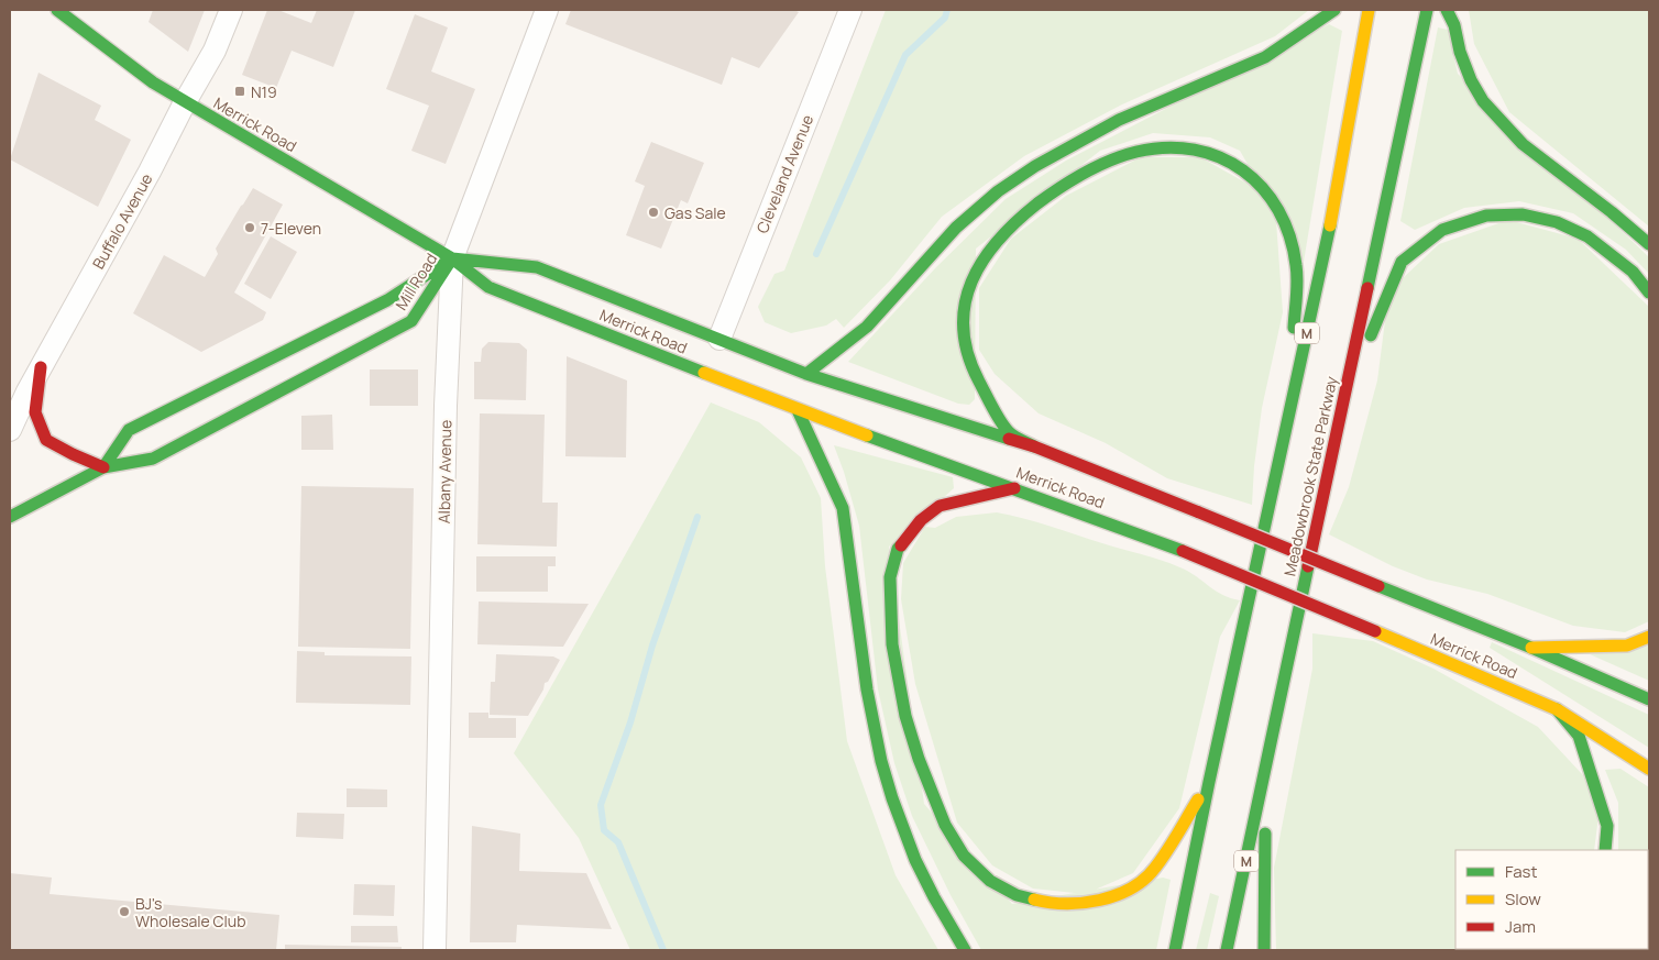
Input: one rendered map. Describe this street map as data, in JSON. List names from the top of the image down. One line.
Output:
{"streets":{"main road":["Merrick Road","Mill Road","M","Meadowbrook State Parkway"],"street":["Cleveland Avenue","Buffalo Avenue","Albany Avenue"]},"crossings":[["Merrick Road","Cleveland Avenue"],["Merrick Road","Buffalo Avenue"],["Merrick Road","Mill Road"],["Merrick Road","Albany Avenue"],["Mill Road","Albany Avenue"]],"places":{"transit":["N19"],"other":["Gas Sale","7-Eleven","BJ's Wholesale Club"]},"legend":["Fast","Slow","Jam"]}
